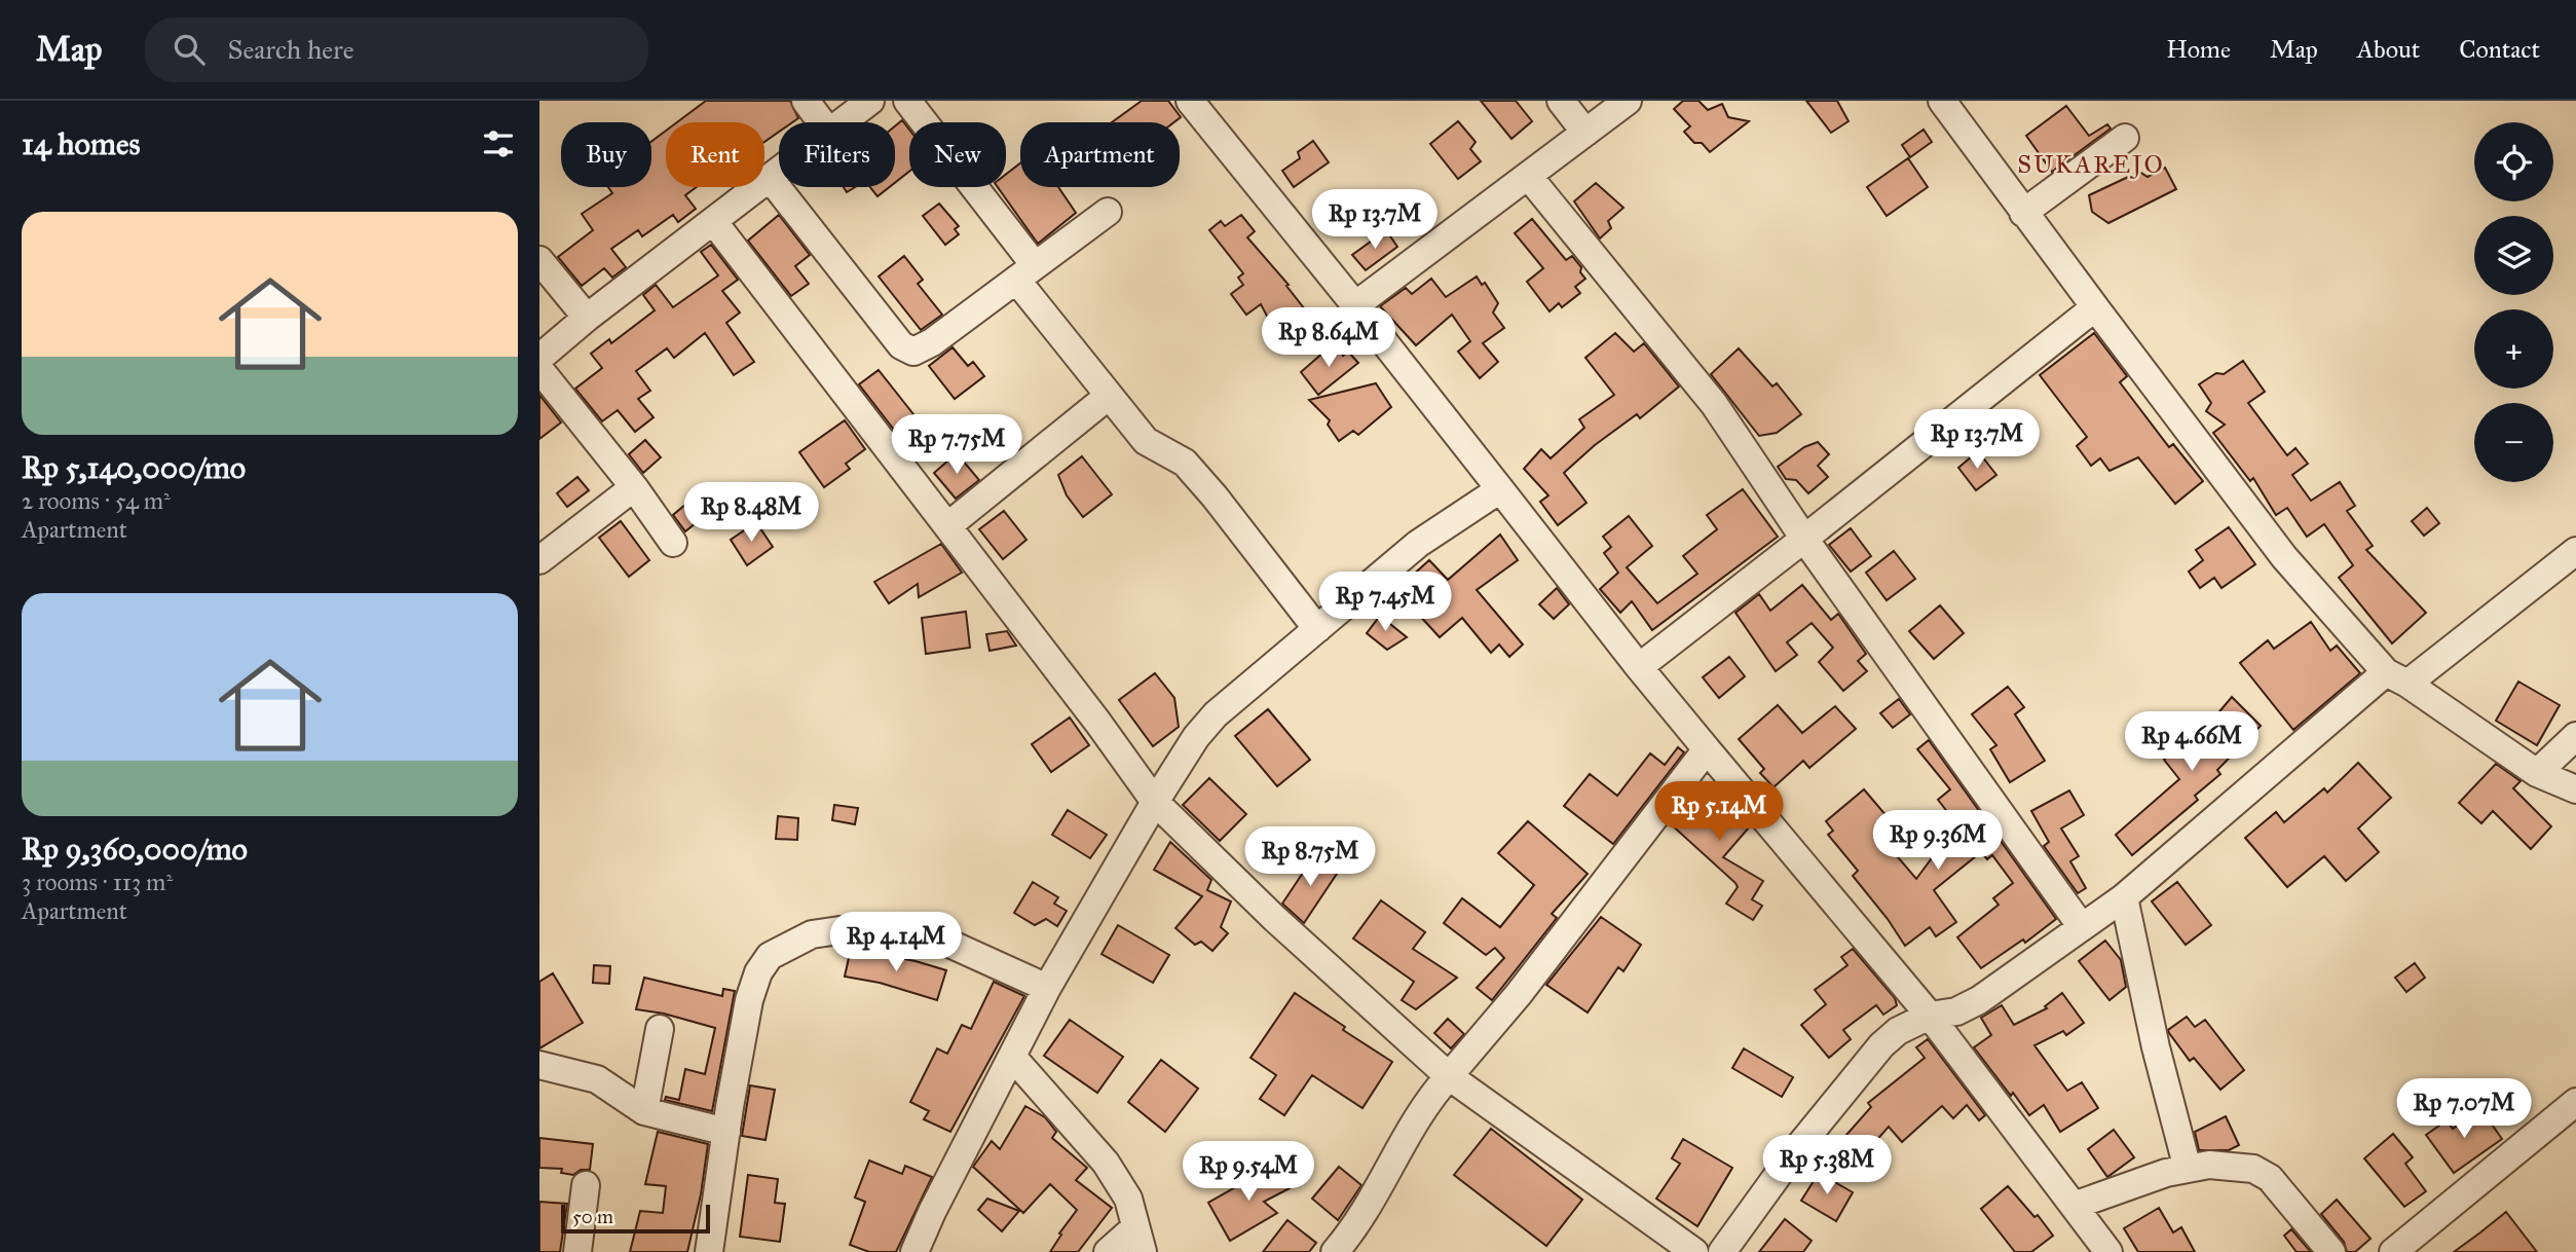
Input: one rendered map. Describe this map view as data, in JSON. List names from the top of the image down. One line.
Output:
{"districts":["SUKAREJO"],"scale_bar":"50 m","page":{"header":"Map","search":"Search here","nav":["Home","Map","About","Contact"],"heading":"14 homes","map_buttons":["+","−"],"chip":["Buy","Rent","Filters","New","Apartment"],"list":[{"name":"Rp 5,140,000/mo","note":"2 rooms · 54 m² · Apartment"},{"name":"Rp 9,360,000/mo","note":"3 rooms · 113 m² · Apartment"}],"price":["Rp 13.7M","Rp 8.64M","Rp 13.7M","Rp 7.75M","Rp 8.48M","Rp 7.45M","Rp 4.66M","Rp 5.14M","Rp 9.36M","Rp 8.75M","Rp 4.14M","Rp 7.07M","Rp 5.38M","Rp 9.54M"],"scale":"50 m"}}
